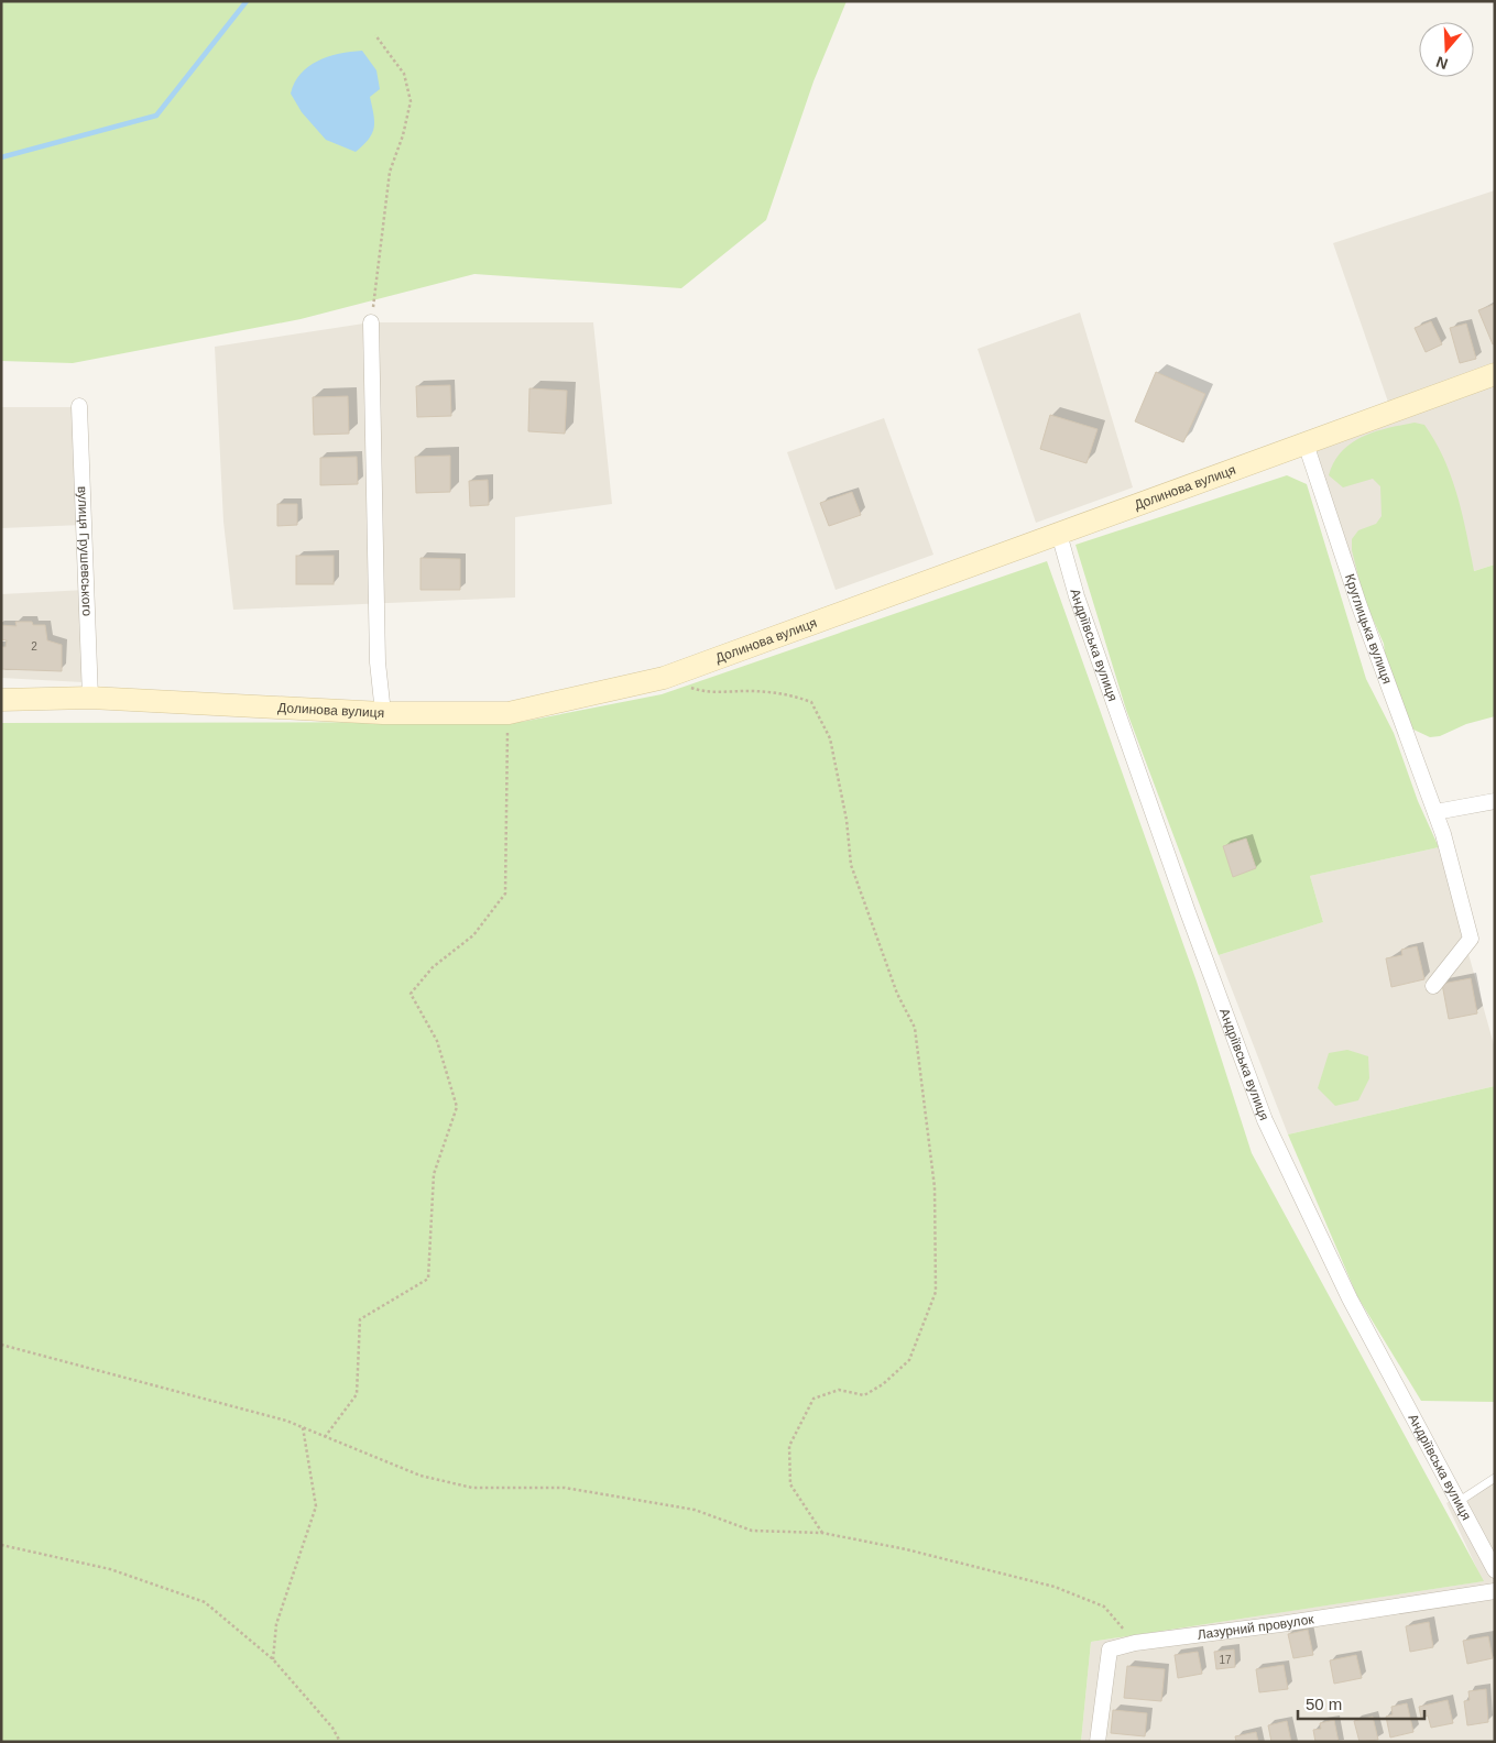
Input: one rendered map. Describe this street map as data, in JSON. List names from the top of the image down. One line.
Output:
{"streets":{"street":["Долинова вулиця","вулиця Грушевського","Круглицька вулиця","Андріївська вулиця","Лазурний провулок"]},"crossings":[["Долинова вулиця","вулиця Грушевського"],["Долинова вулиця","Круглицька вулиця"],["Долинова вулиця","Андріївська вулиця"]],"house_numbers":["2","17"],"scale_bar":"50 m","north":"bottom"}
